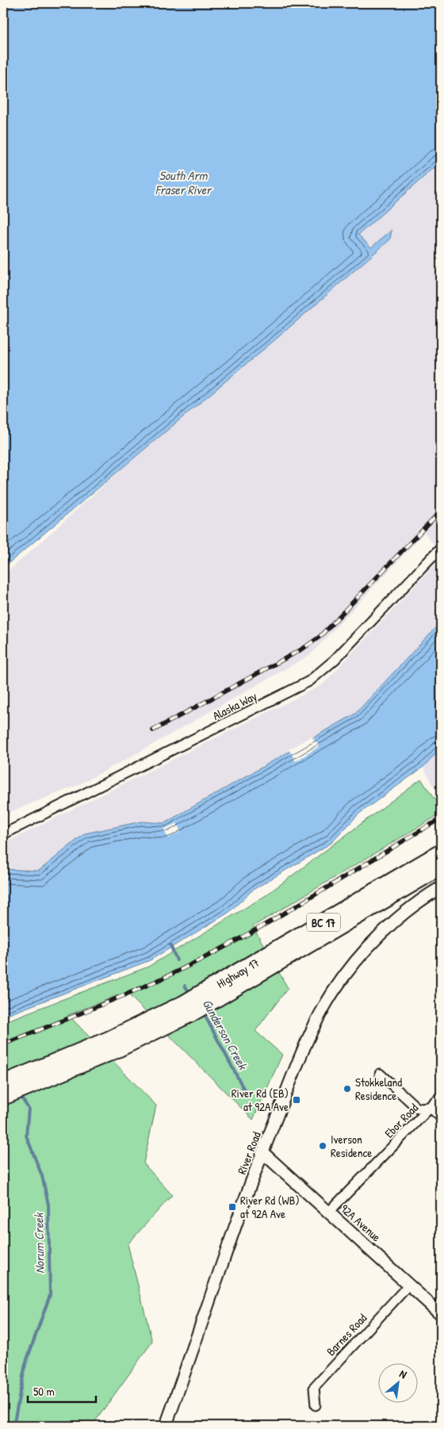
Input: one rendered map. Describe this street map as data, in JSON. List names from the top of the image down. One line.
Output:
{"streets":{"highway":["BC 17","Highway 17"],"street":["Alaska Way","Ebor Road","River Road","92A Avenue","Barnes Road"]},"crossings":[["Ebor Road","92A Avenue"],["River Road","92A Avenue"],["92A Avenue","Barnes Road"]],"water":["South Arm Fraser River","Gunderson Creek","Norum Creek"],"places":{"other":["Stokkeland Residence","Iverson Residence"],"transit":["River Rd (EB) at 92A Ave","River Rd (WB) at 92A Ave"]},"scale_bar":"50 m","north":"top right"}
